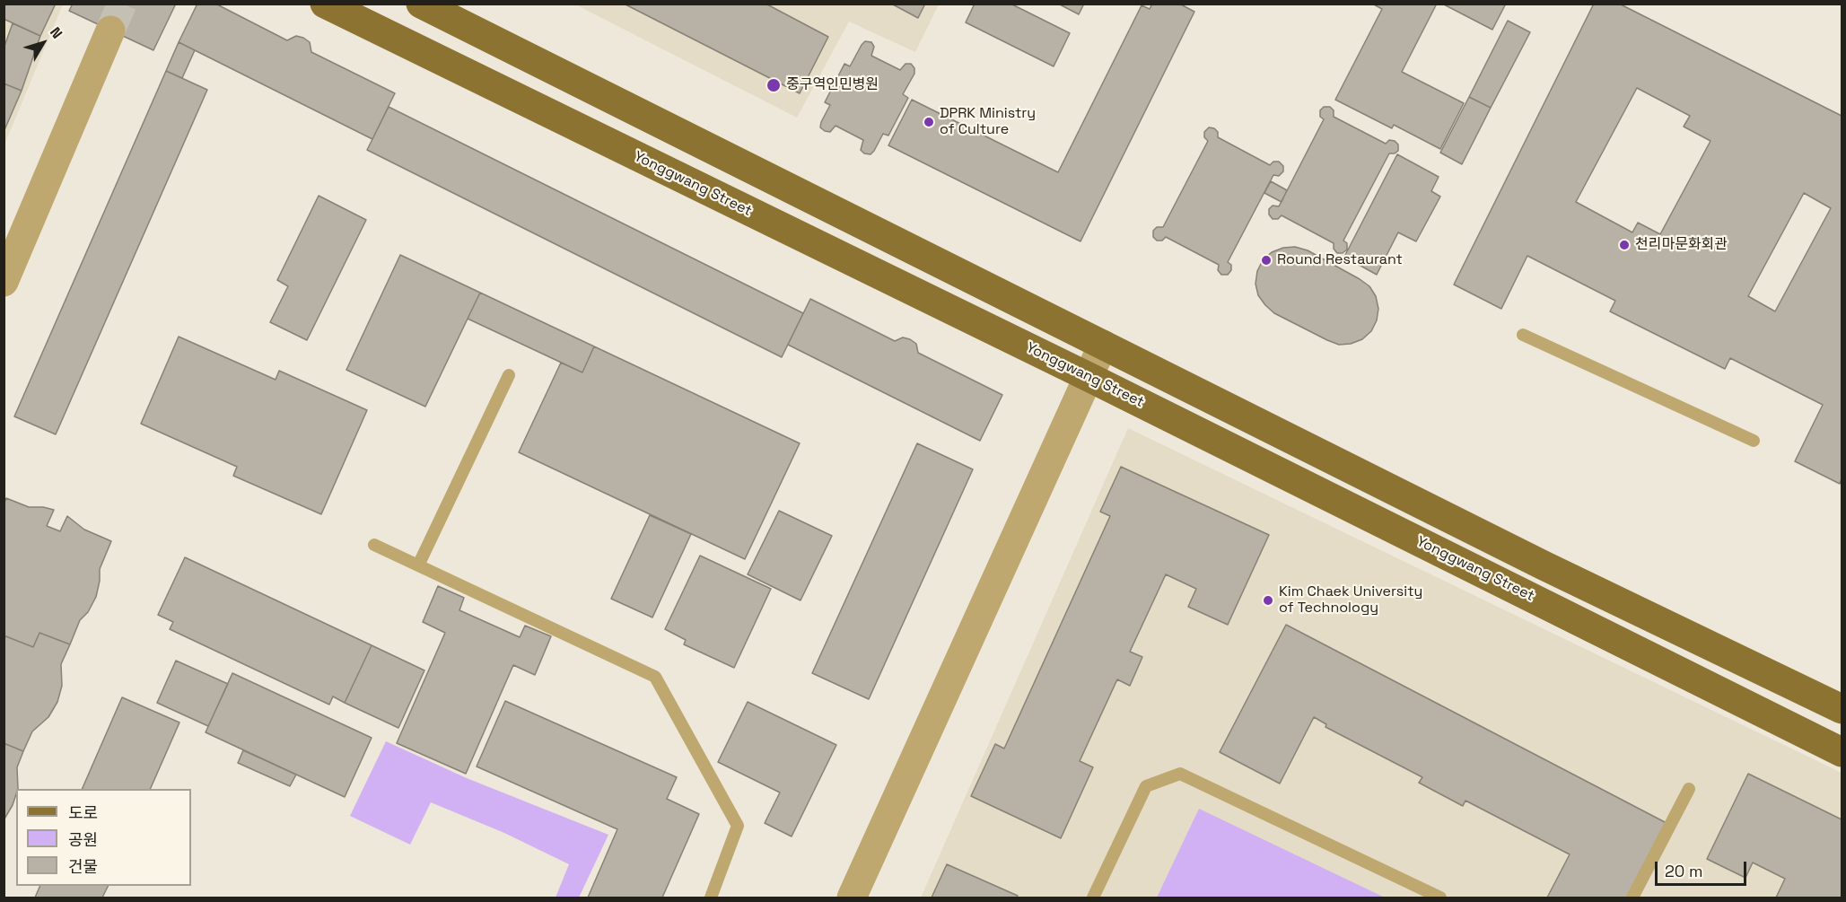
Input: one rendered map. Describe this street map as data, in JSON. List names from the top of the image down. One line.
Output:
{"streets":{"main road":["Yonggwang Street"]},"places":["중구역인민병원","DPRK Ministry of Culture","천리마문화회관","Round Restaurant","Kim Chaek University of Technology"],"legend":["도로","공원","건물"],"scale_bar":"20 m","north":"top right"}
